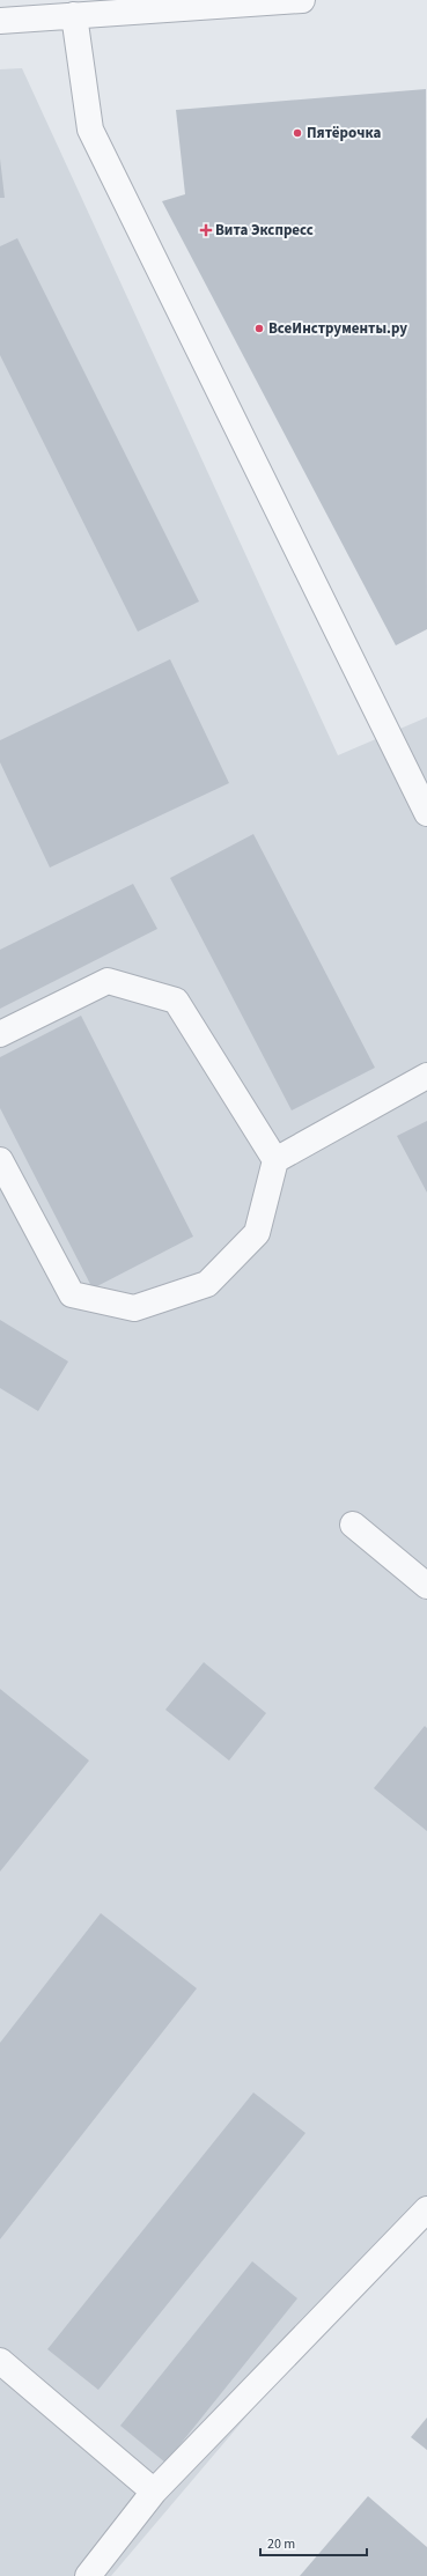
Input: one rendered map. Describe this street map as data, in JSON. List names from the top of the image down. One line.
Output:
{"places":{"other":["Пятёрочка","ВсеИнструменты.ру"],"health":["Вита Экспресс"]},"scale_bar":"20 m"}
